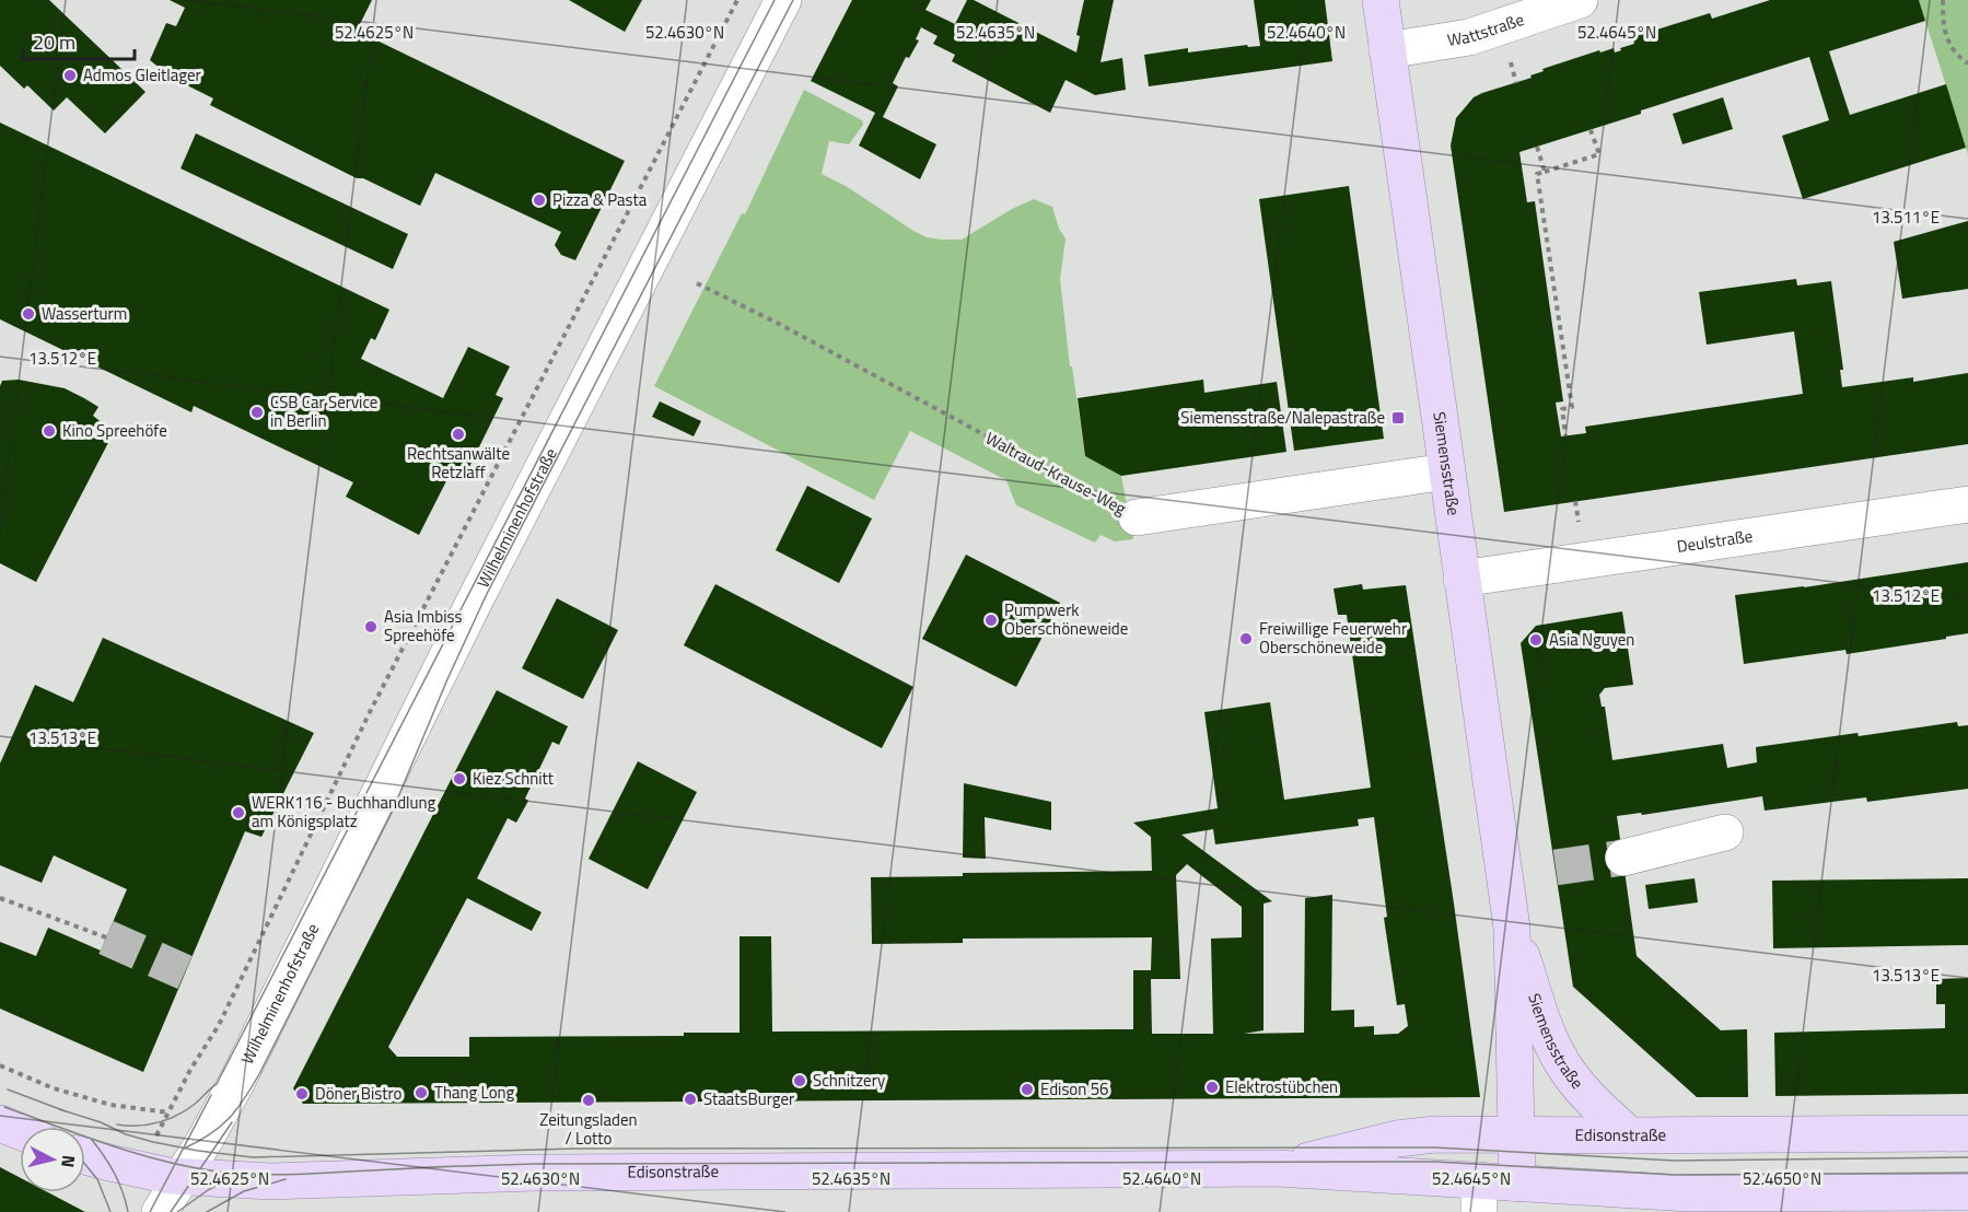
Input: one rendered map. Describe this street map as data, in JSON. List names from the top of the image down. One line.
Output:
{"streets":{"main road":["Siemensstraße","Edisonstraße"],"street":["Wattstraße","Waltraud-Krause-Weg","Wilhelminenhofstraße","Deulstraße"]},"crossings":[["Wattstraße","Siemensstraße"],["Siemensstraße","Waltraud-Krause-Weg"],["Siemensstraße","Deulstraße"],["Siemensstraße","Edisonstraße"],["Wilhelminenhofstraße","Edisonstraße"]],"places":{"other":["Admos Gleitlager","Pizza & Pasta","Wasserturm","CSB Car Service in Berlin","Kino Spreehöfe","Rechtsanwälte Retzlaff","Pumpwerk Oberschöneweide","Asia Imbiss Spreehöfe","Freiwillige Feuerwehr Oberschöneweide","Asia Nguyen","Kiez Schnitt","WERK116 - Buchhandlung am Königsplatz","Schnitzery","Elektrostübchen","Edison 56","Thang Long","Döner Bistro","StaatsBurger","Zeitungsladen / Lotto"],"transit":["Siemensstraße/Nalepastraße"]},"scale_bar":"20 m","north":"right","coordinates":["52.4625°N","52.4630°N","52.4635°N","52.4640°N","52.4645°N","13.511°E","13.512°E","13.513°E","52.4650°N"]}
